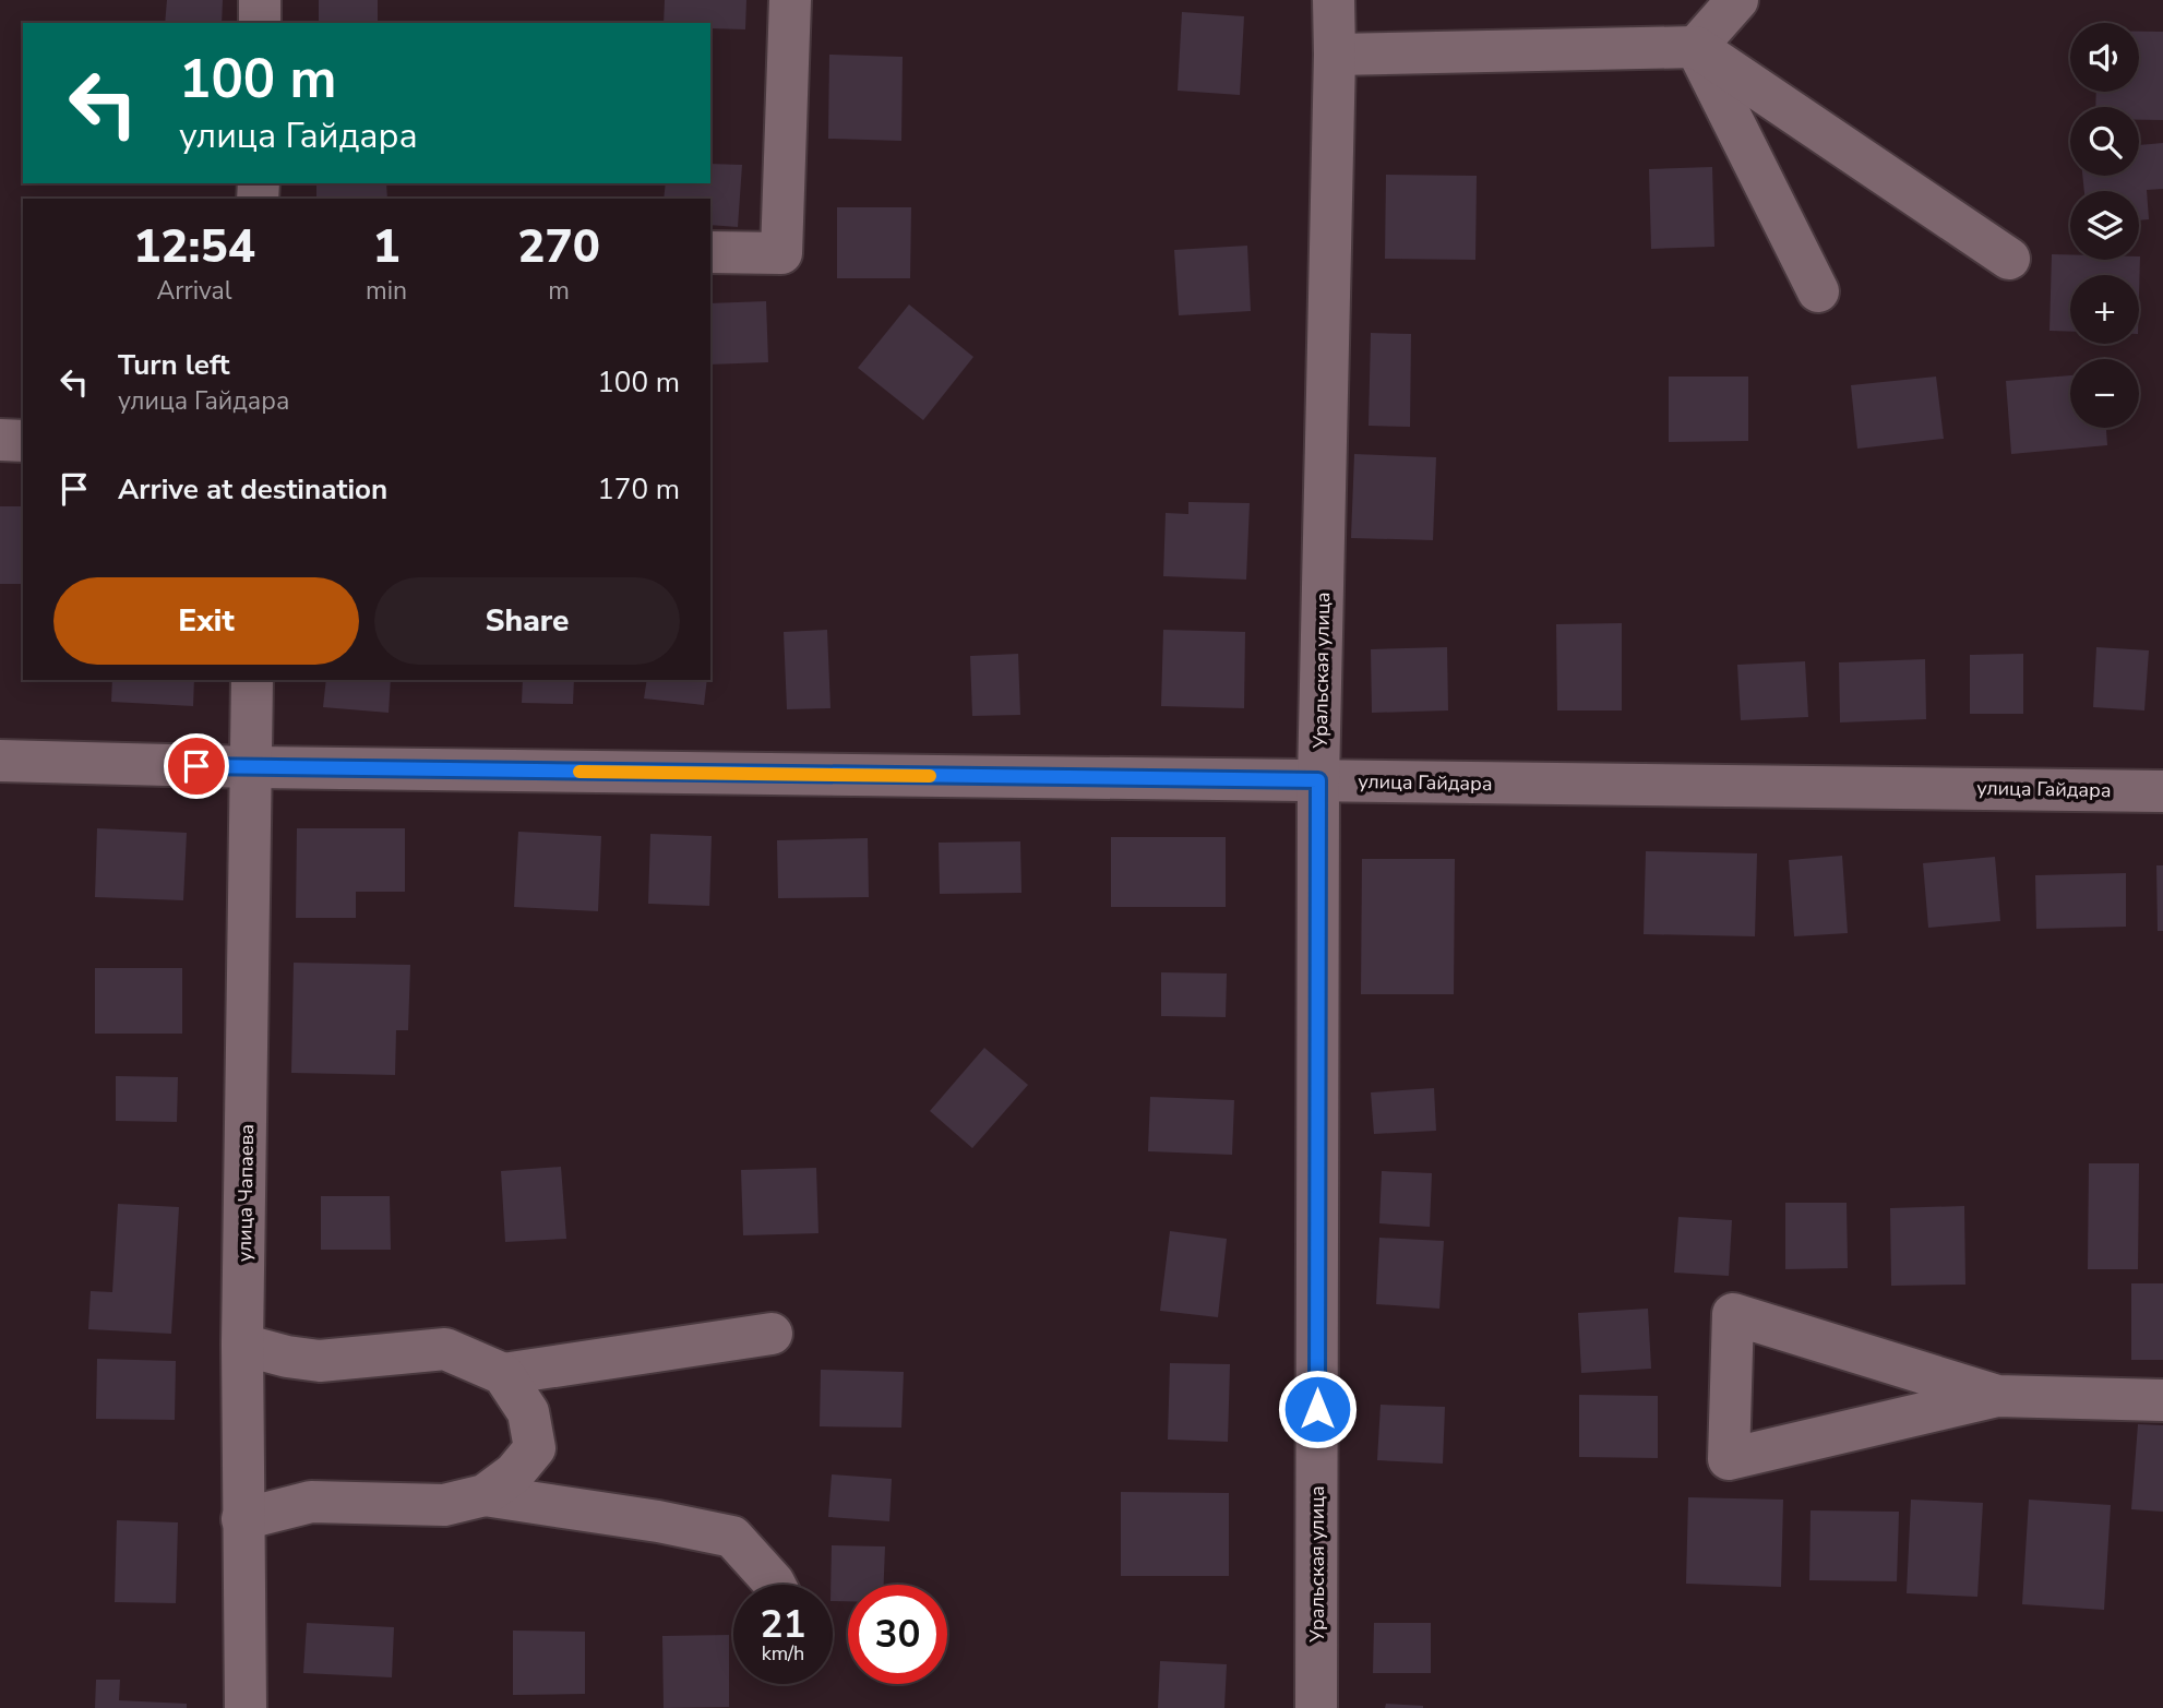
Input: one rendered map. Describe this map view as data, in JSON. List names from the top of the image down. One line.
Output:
{"streets":{"street":["Уральская улица","улица Гайдара","улица Чапаева"]},"crossings":[["Уральская улица","улица Гайдара"],["улица Гайдара","улица Чапаева"]],"page":{"map_buttons":["+","−"],"turn":["100 m","улица Гайдара"],"eta":["12:54","Arrival","1","min","270","m"],"list":[{"name":"Turn left","note":"улица Гайдара","value":"100 m"},{"name":"Arrive at destination","value":"170 m"}],"buttons":["Exit","Share"],"speed":"21 km/h","limit":"30"}}
